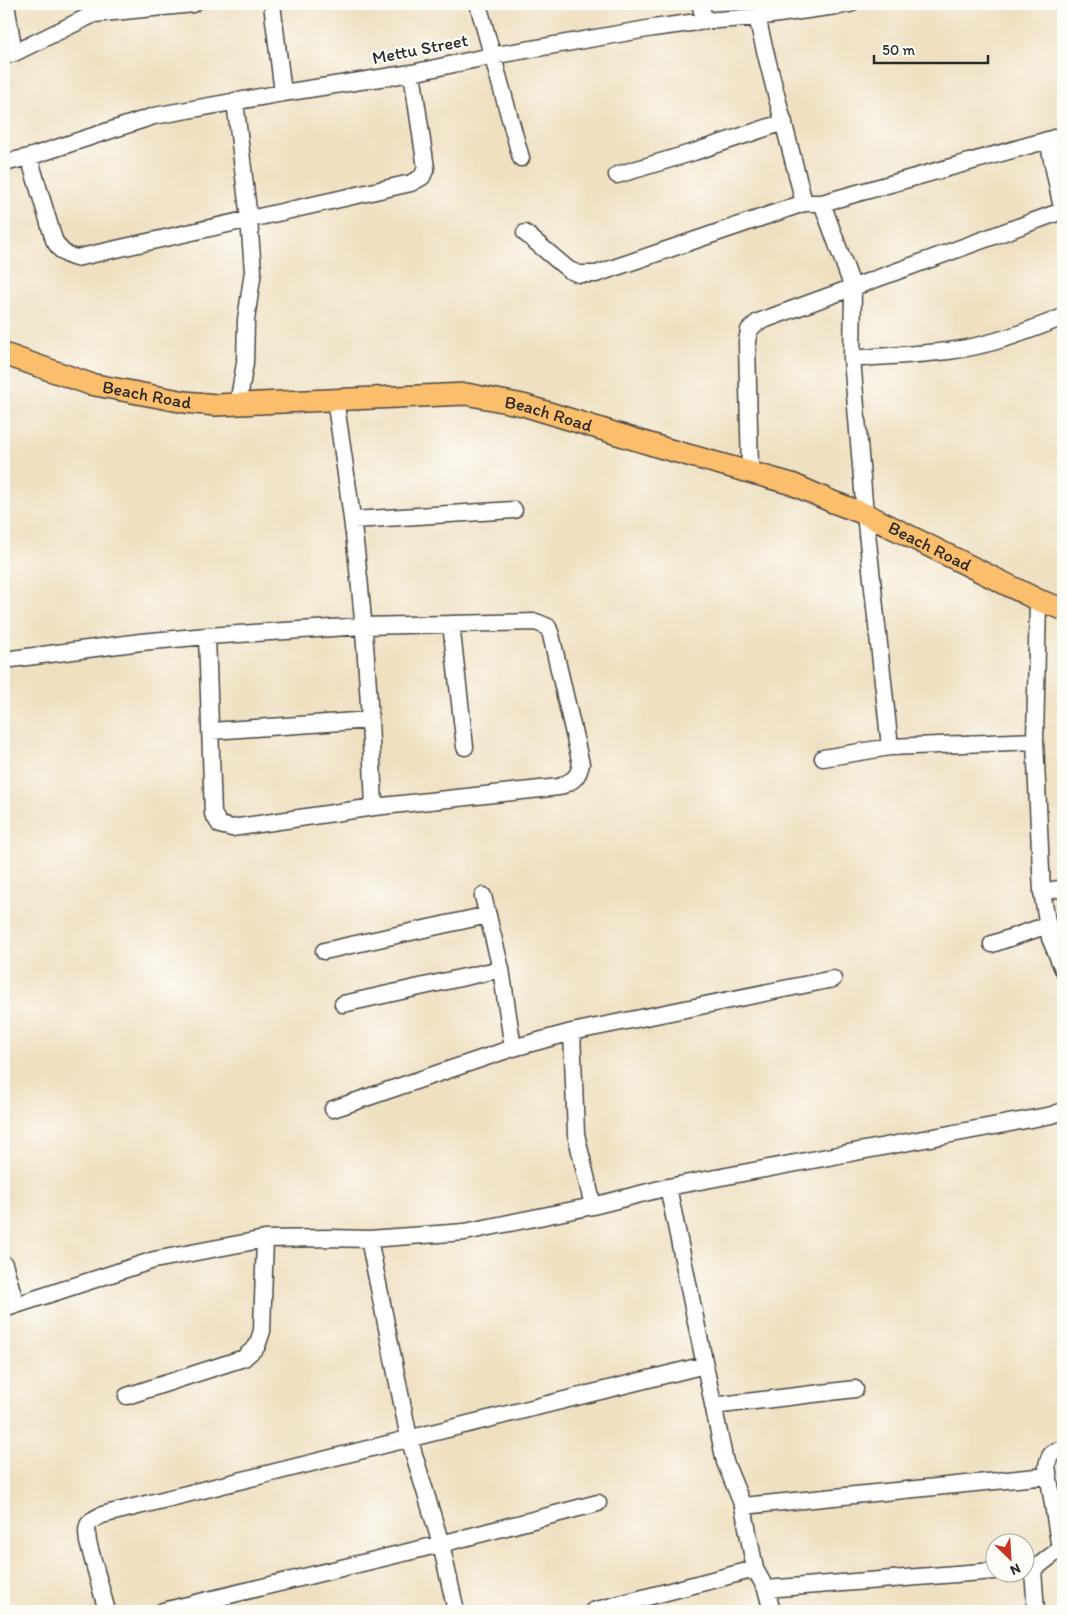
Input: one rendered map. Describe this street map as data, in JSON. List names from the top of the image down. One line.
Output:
{"streets":{"main road":["Beach Road"],"street":["Mettu Street"]},"scale_bar":"50 m","north":"bottom right"}
